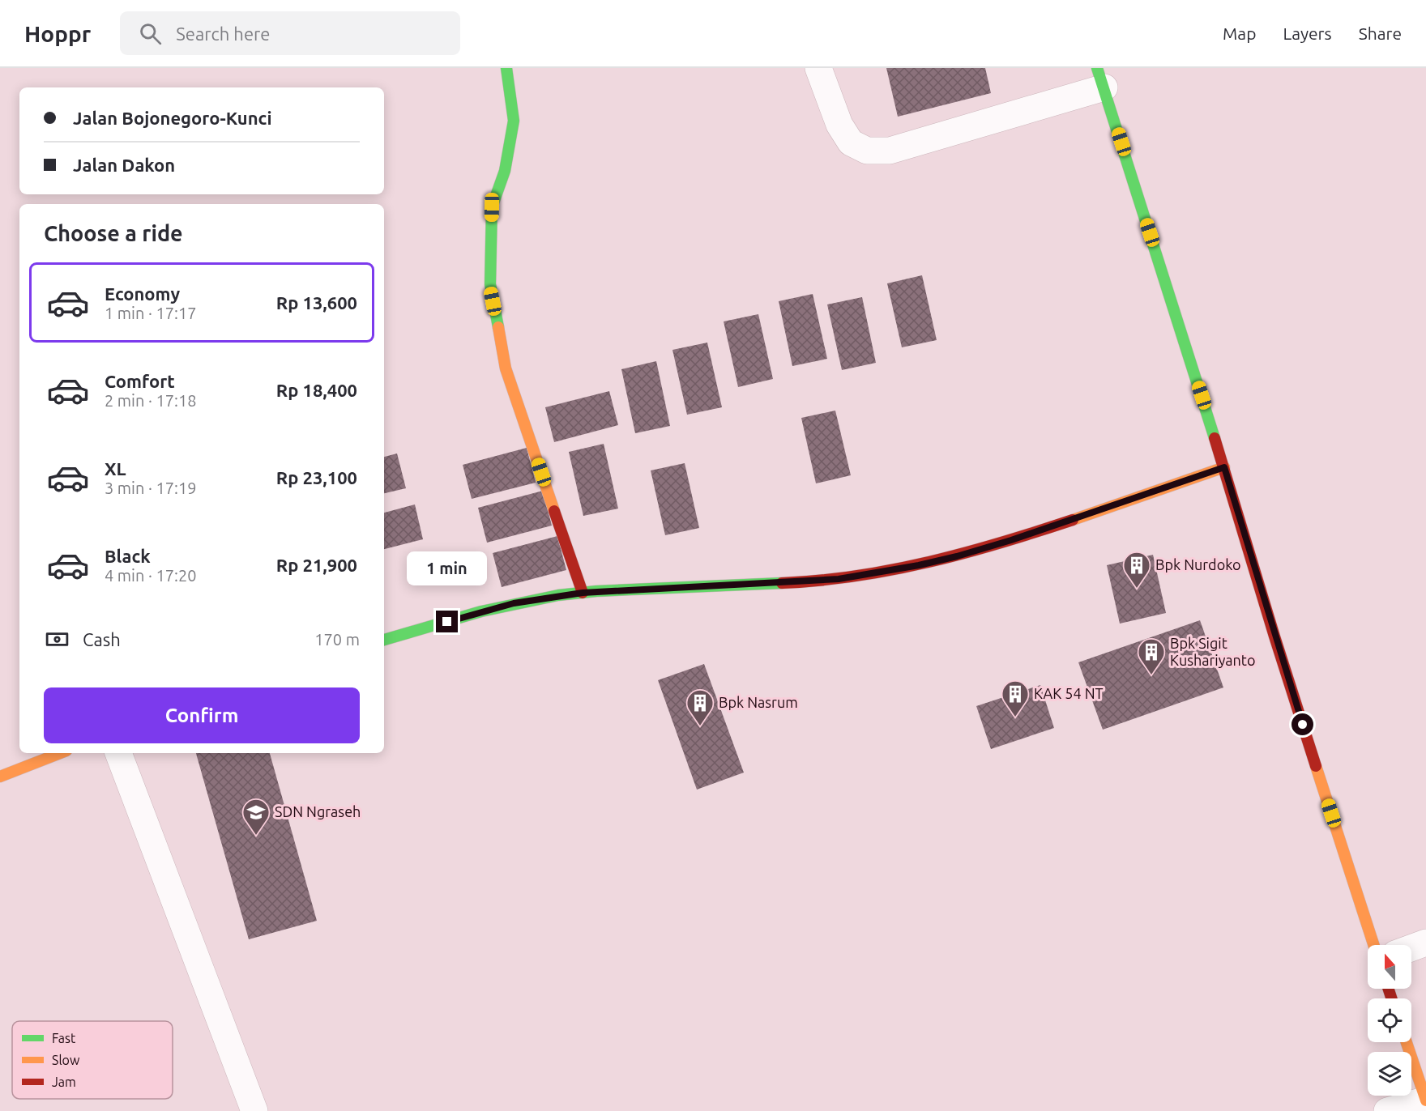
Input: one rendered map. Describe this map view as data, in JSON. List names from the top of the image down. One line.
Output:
{"places":{"building":["Bpk Nurdoko","Bpk Sigit Kushariyanto","KAK 54 NT","Bpk Nasrum"],"school or university":["SDN Ngraseh"]},"legend":["Fast","Slow","Jam"],"north":"top","page":{"header":"Hoppr","search":"Search here","nav":["Map","Layers","Share"],"banner":["Jalan Bojonegoro-Kunci","Jalan Dakon"],"heading":"Choose a ride","list":[{"name":"Economy","note":"1 min · 17:17","value":"Rp 13,600"},{"name":"Comfort","note":"2 min · 17:18","value":"Rp 18,400"},{"name":"XL","note":"3 min · 17:19","value":"Rp 23,100"},{"name":"Black","note":"4 min · 17:20","value":"Rp 21,900"}],"bubble":"1 min","pay":["Cash","170 m"],"buttons":"Confirm"}}
